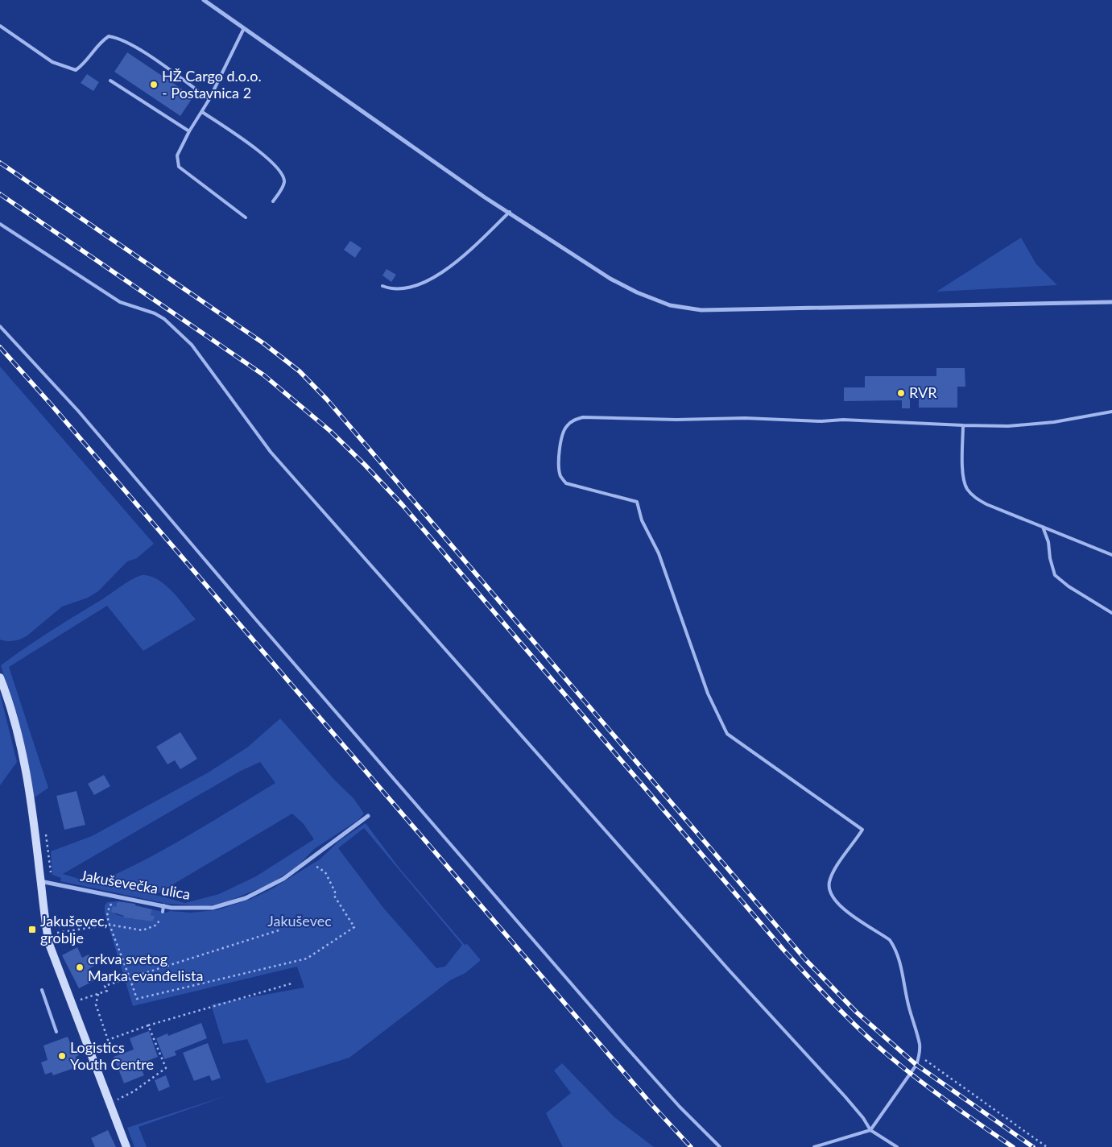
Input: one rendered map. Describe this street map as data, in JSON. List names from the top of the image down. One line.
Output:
{"streets":{"street":["Jakuševečka ulica"]},"parks":["Jakuševec"],"places":{"other":["HŽ Cargo d.o.o. - Postavnica 2","RVR","crkva svetog Marka evanđelista","Logistics Youth Centre"],"transit":["Jakuševec, groblje"]}}
